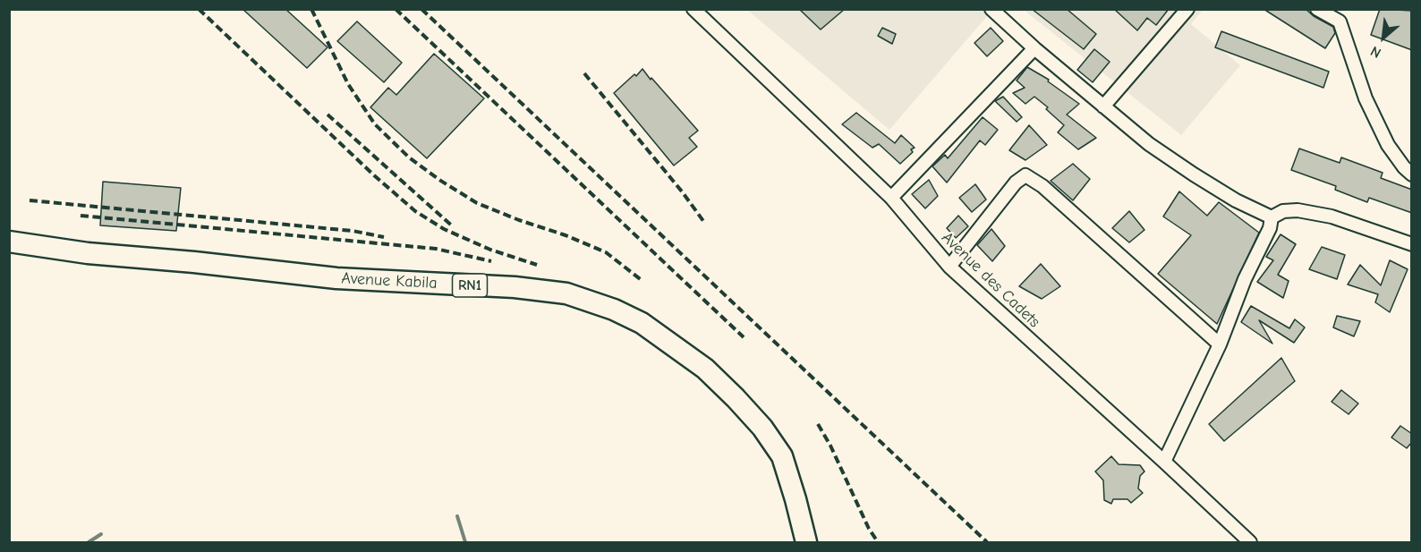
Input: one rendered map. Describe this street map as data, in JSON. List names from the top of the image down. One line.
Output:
{"streets":{"highway":["Avenue Kabila","RN1"],"street":["Avenue des Cadets"]},"north":"bottom left"}
